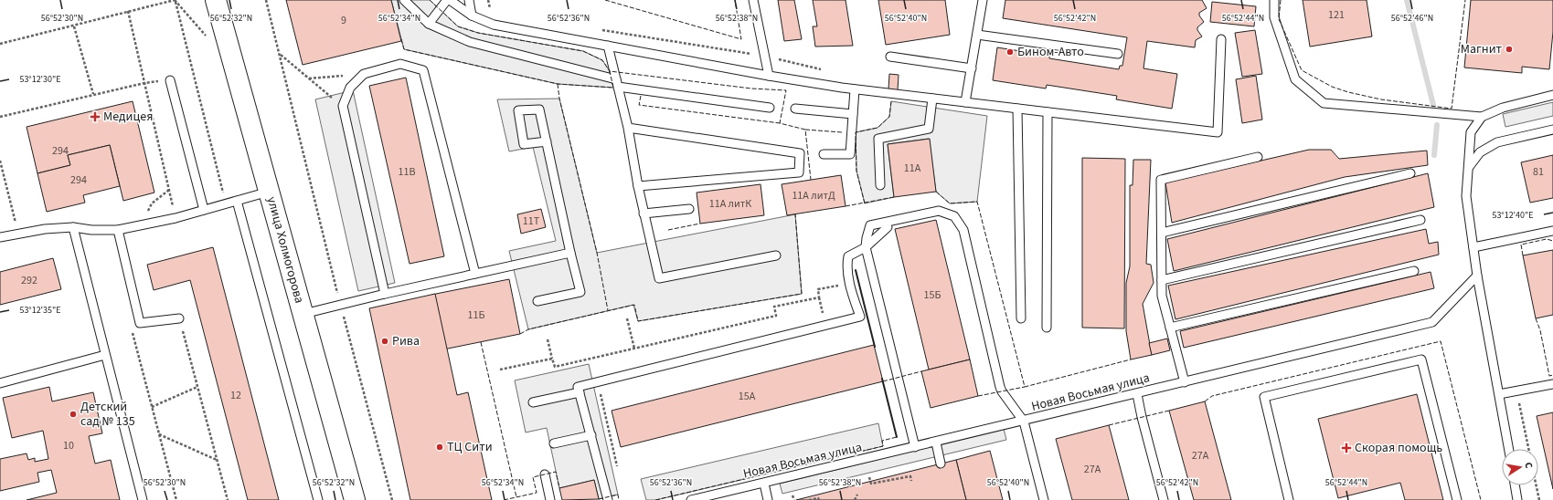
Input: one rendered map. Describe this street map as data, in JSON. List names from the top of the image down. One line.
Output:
{"streets":{"main road":["улица Холмогорова"],"lane":["Новая Восьмая улица"]},"places":{"other":["Магнит","Бином-Авто","Рива","Детский сад № 135","ТЦ Сити"],"health":["Медицея","Скорая помощь"]},"house_numbers":["121","9","294","11А","11В","81","294","11А литД","11А литК","11Т","292","15Б","11Б","12","15А","10","27А","27А"],"north":"right","coordinates":["56°52'30\"N","56°52'32\"N","56°52'34\"N","56°52'36\"N","56°52'38\"N","56°52'40\"N","56°52'42\"N","56°52'44\"N","56°52'46\"N","53°12'30\"E","53°12'40\"E","53°12'35\"E"]}
